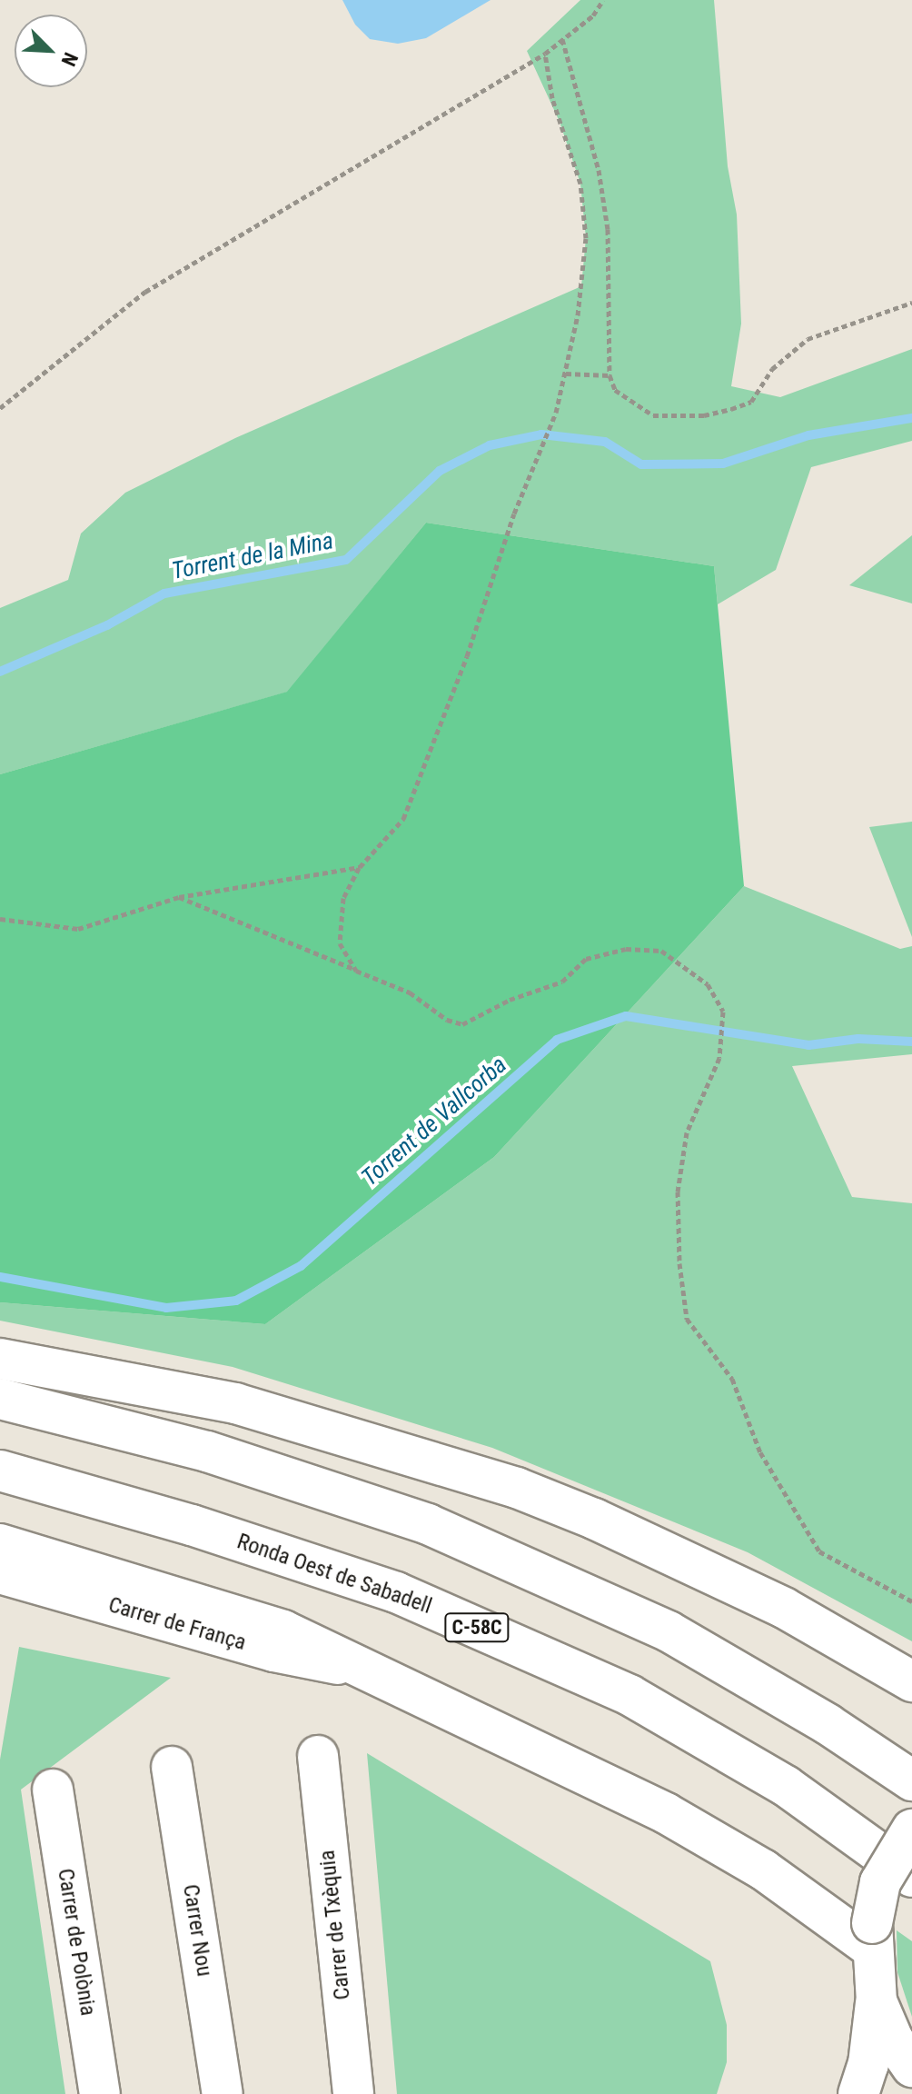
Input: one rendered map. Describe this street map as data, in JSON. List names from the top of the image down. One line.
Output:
{"streets":{"main road":["Ronda Oest de Sabadell","Carrer de França","C-58C","Carrer de Txèquia","Carrer Nou","Carrer de Polònia"]},"water":["Torrent de la Mina","Torrent de Vallcorba"],"north":"bottom right"}
